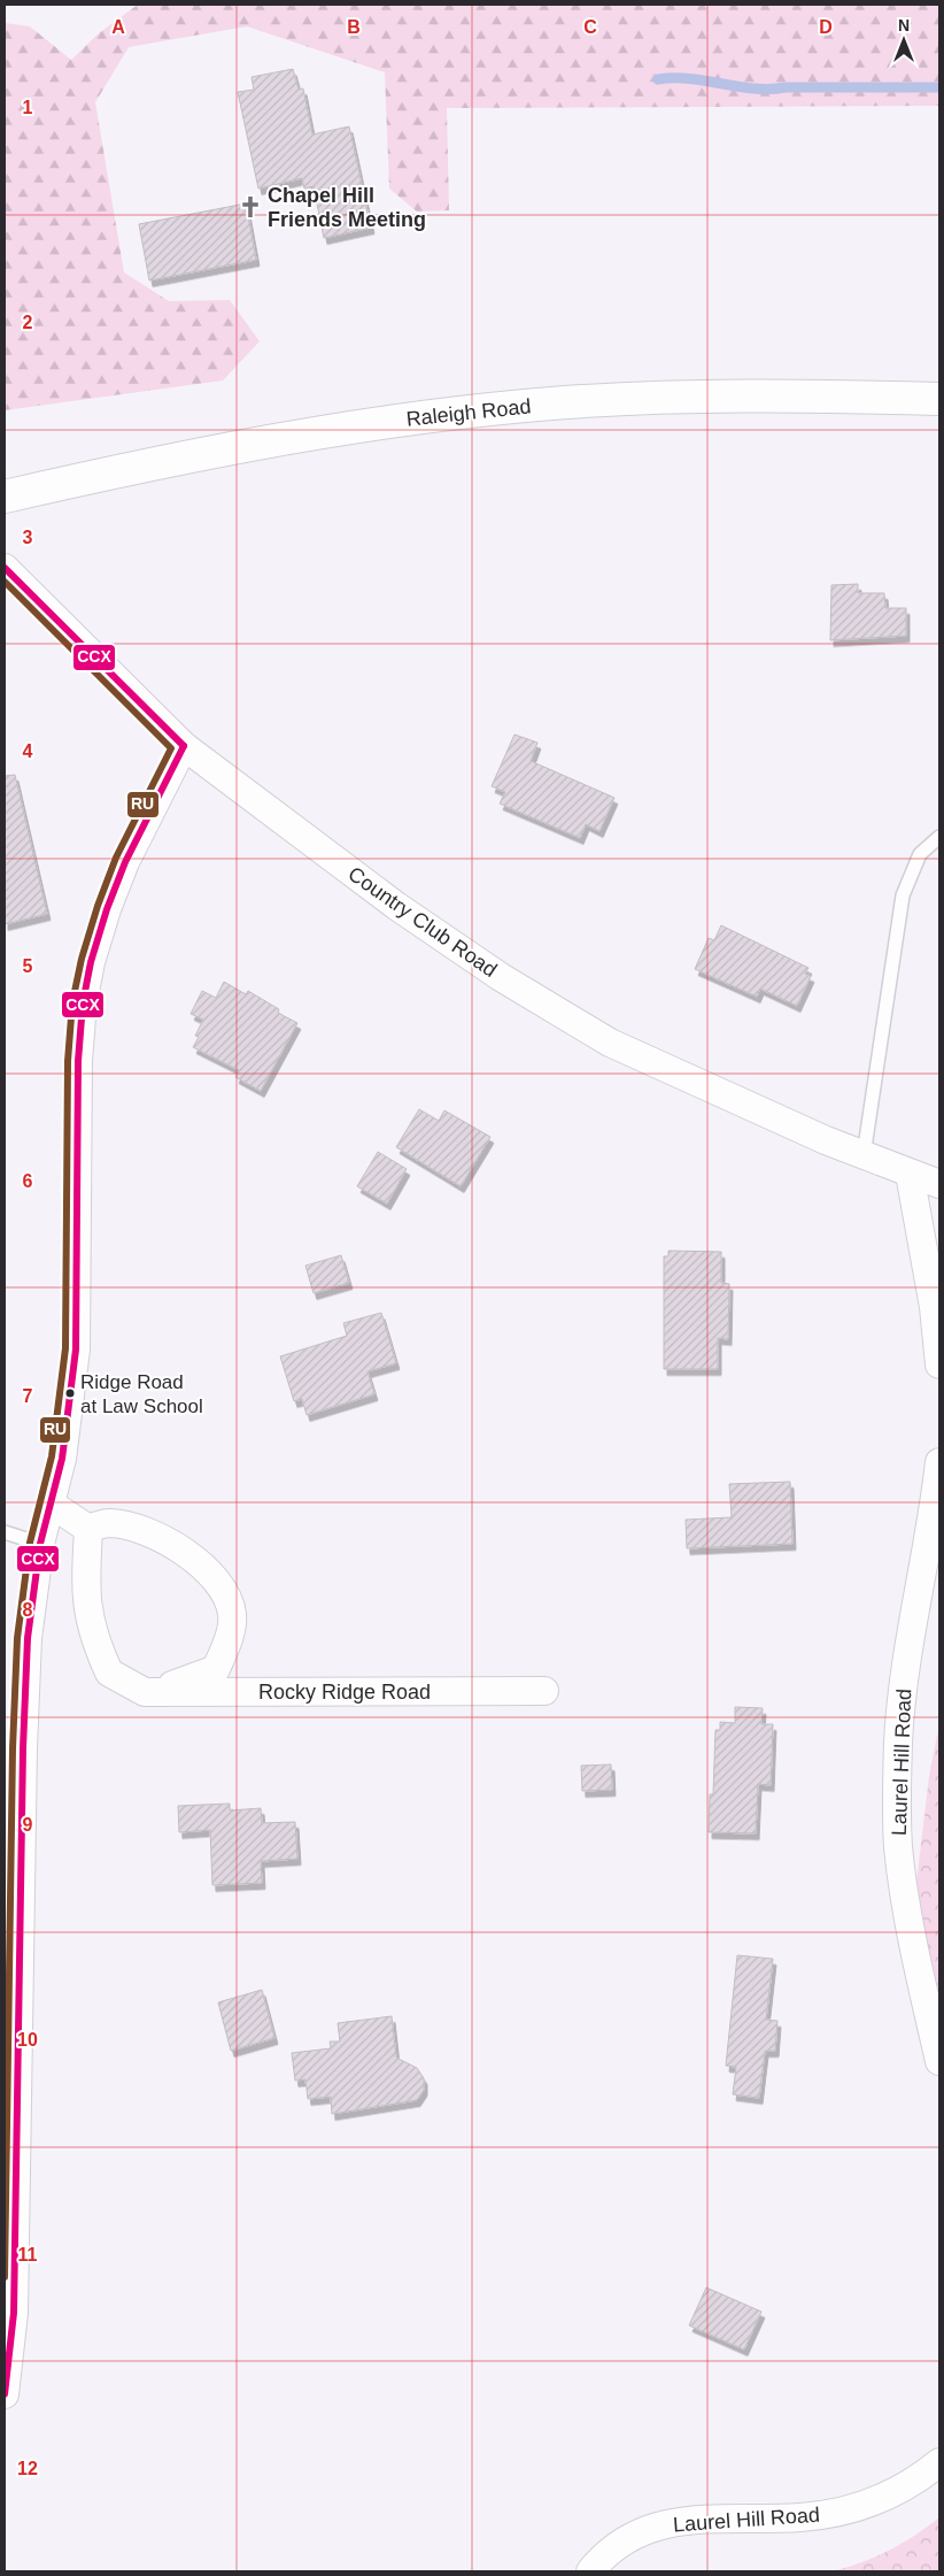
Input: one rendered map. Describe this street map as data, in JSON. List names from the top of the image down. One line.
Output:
{"streets":{"main road":["Raleigh Road"],"street":["Country Club Road","Rocky Ridge Road","Laurel Hill Road"]},"places":{"church":["Chapel Hill Friends Meeting"],"other":["Ridge Road at Law School"]},"lines":["transit line CCX","transit line RU"],"north":"top","grid":{"columns":["A","B","C","D"],"rows":["1","2","3","4","5","6","7","8","9","10","11","12"]}}
